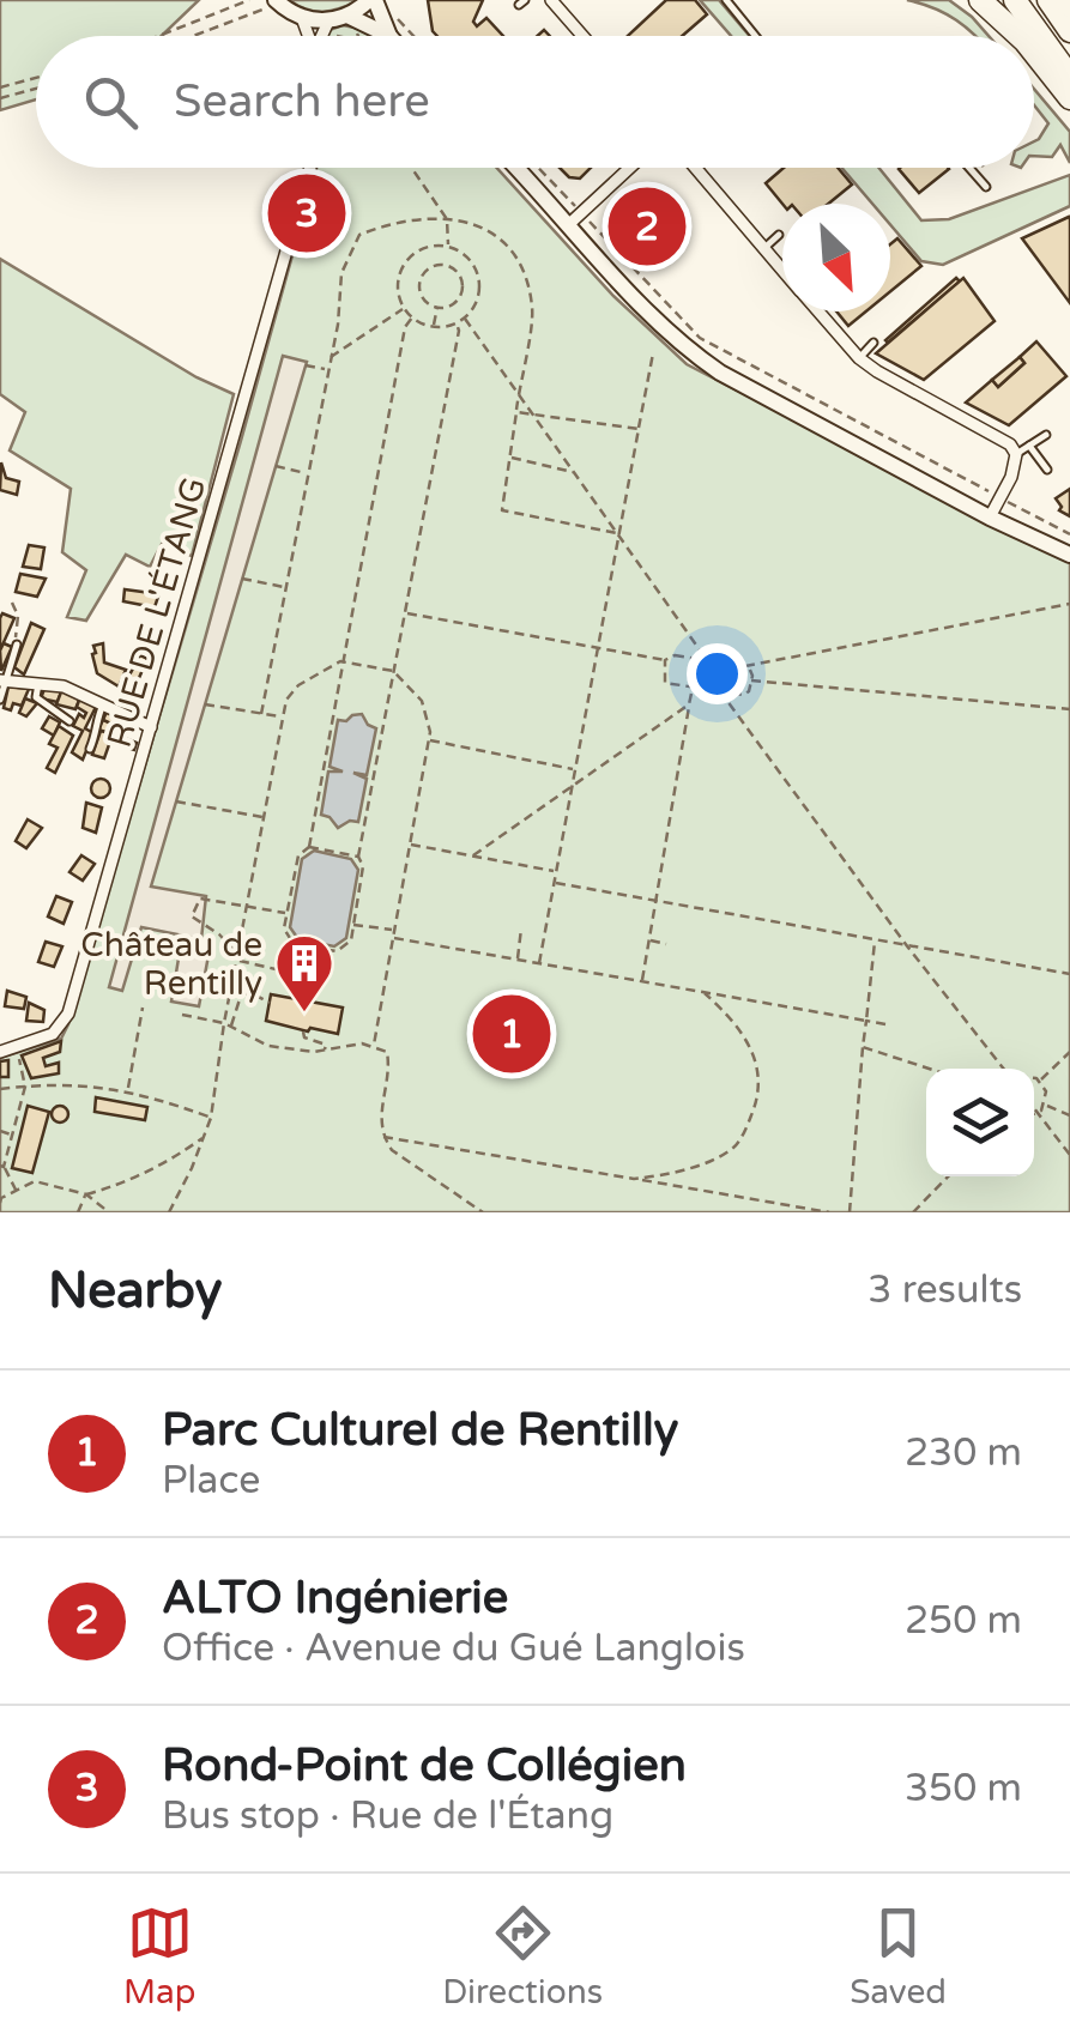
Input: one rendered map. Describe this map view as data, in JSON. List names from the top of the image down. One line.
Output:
{"streets":{"street":["RUE DE L'ÉTANG"]},"places":{"building":["Château de Rentilly"]},"north":"bottom right","page":{"search":"Search here","pins":["3","2","1"],"heading":["Nearby","3 results"],"list":[{"mark":"1","name":"Parc Culturel de Rentilly","note":"Place","value":"230 m"},{"mark":"2","name":"ALTO Ingénierie","note":"Office · Avenue du Gué Langlois","value":"250 m"},{"mark":"3","name":"Rond-Point de Collégien","note":"Bus stop · Rue de l'Étang","value":"350 m"}],"nav":["Map","Directions","Saved"]}}
